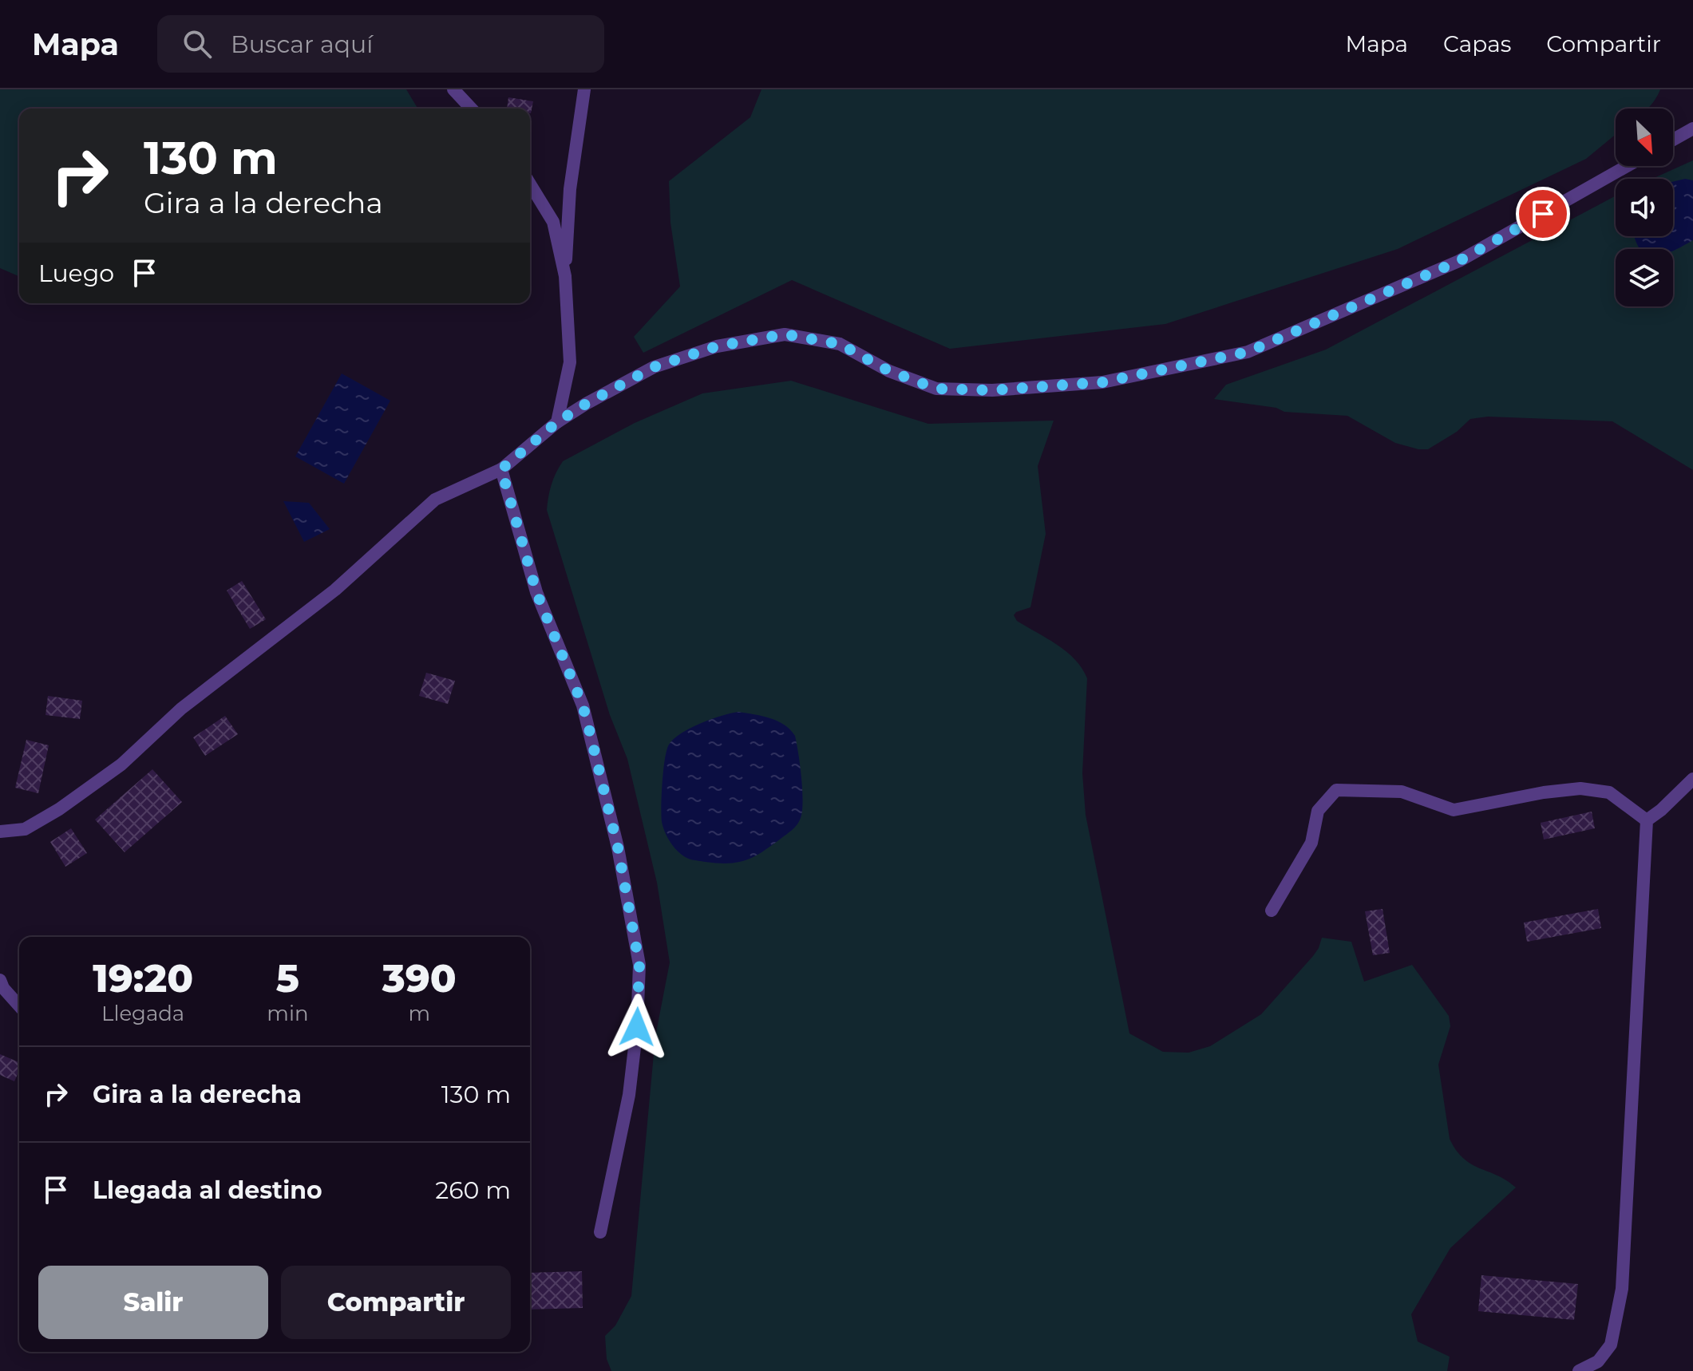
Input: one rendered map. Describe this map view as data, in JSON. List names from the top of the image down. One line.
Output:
{"north":"bottom right","page":{"header":"Mapa","search":"Buscar aquí","nav":["Mapa","Capas","Compartir"],"turn":["130 m","Gira a la derecha"],"then":"Luego","eta":["19:20","Llegada","5","min","390","m"],"list":[{"name":"Gira a la derecha","value":"130 m"},{"name":"Llegada al destino","value":"260 m"}],"buttons":["Salir","Compartir"]}}
